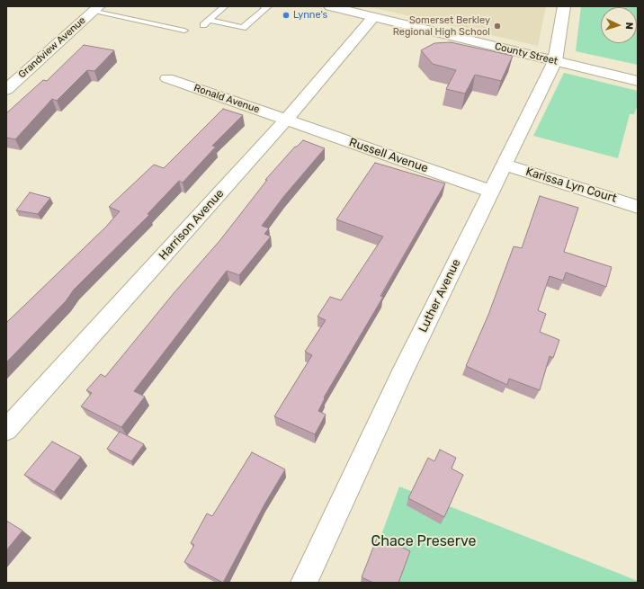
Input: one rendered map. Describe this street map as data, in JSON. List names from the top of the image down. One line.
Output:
{"streets":{"street":["Grandview Avenue","County Street","Ronald Avenue","Russell Avenue","Karissa Lyn Court","Harrison Avenue","Luther Avenue"]},"crossings":[["County Street","Harrison Avenue"],["County Street","Luther Avenue"],["Ronald Avenue","Russell Avenue"],["Ronald Avenue","Harrison Avenue"],["Russell Avenue","Harrison Avenue"],["Russell Avenue","Luther Avenue"],["Karissa Lyn Court","Luther Avenue"]],"parks":["Chace Preserve"],"places":["Lynne's","Somerset Berkley Regional High School"],"north":"right"}
